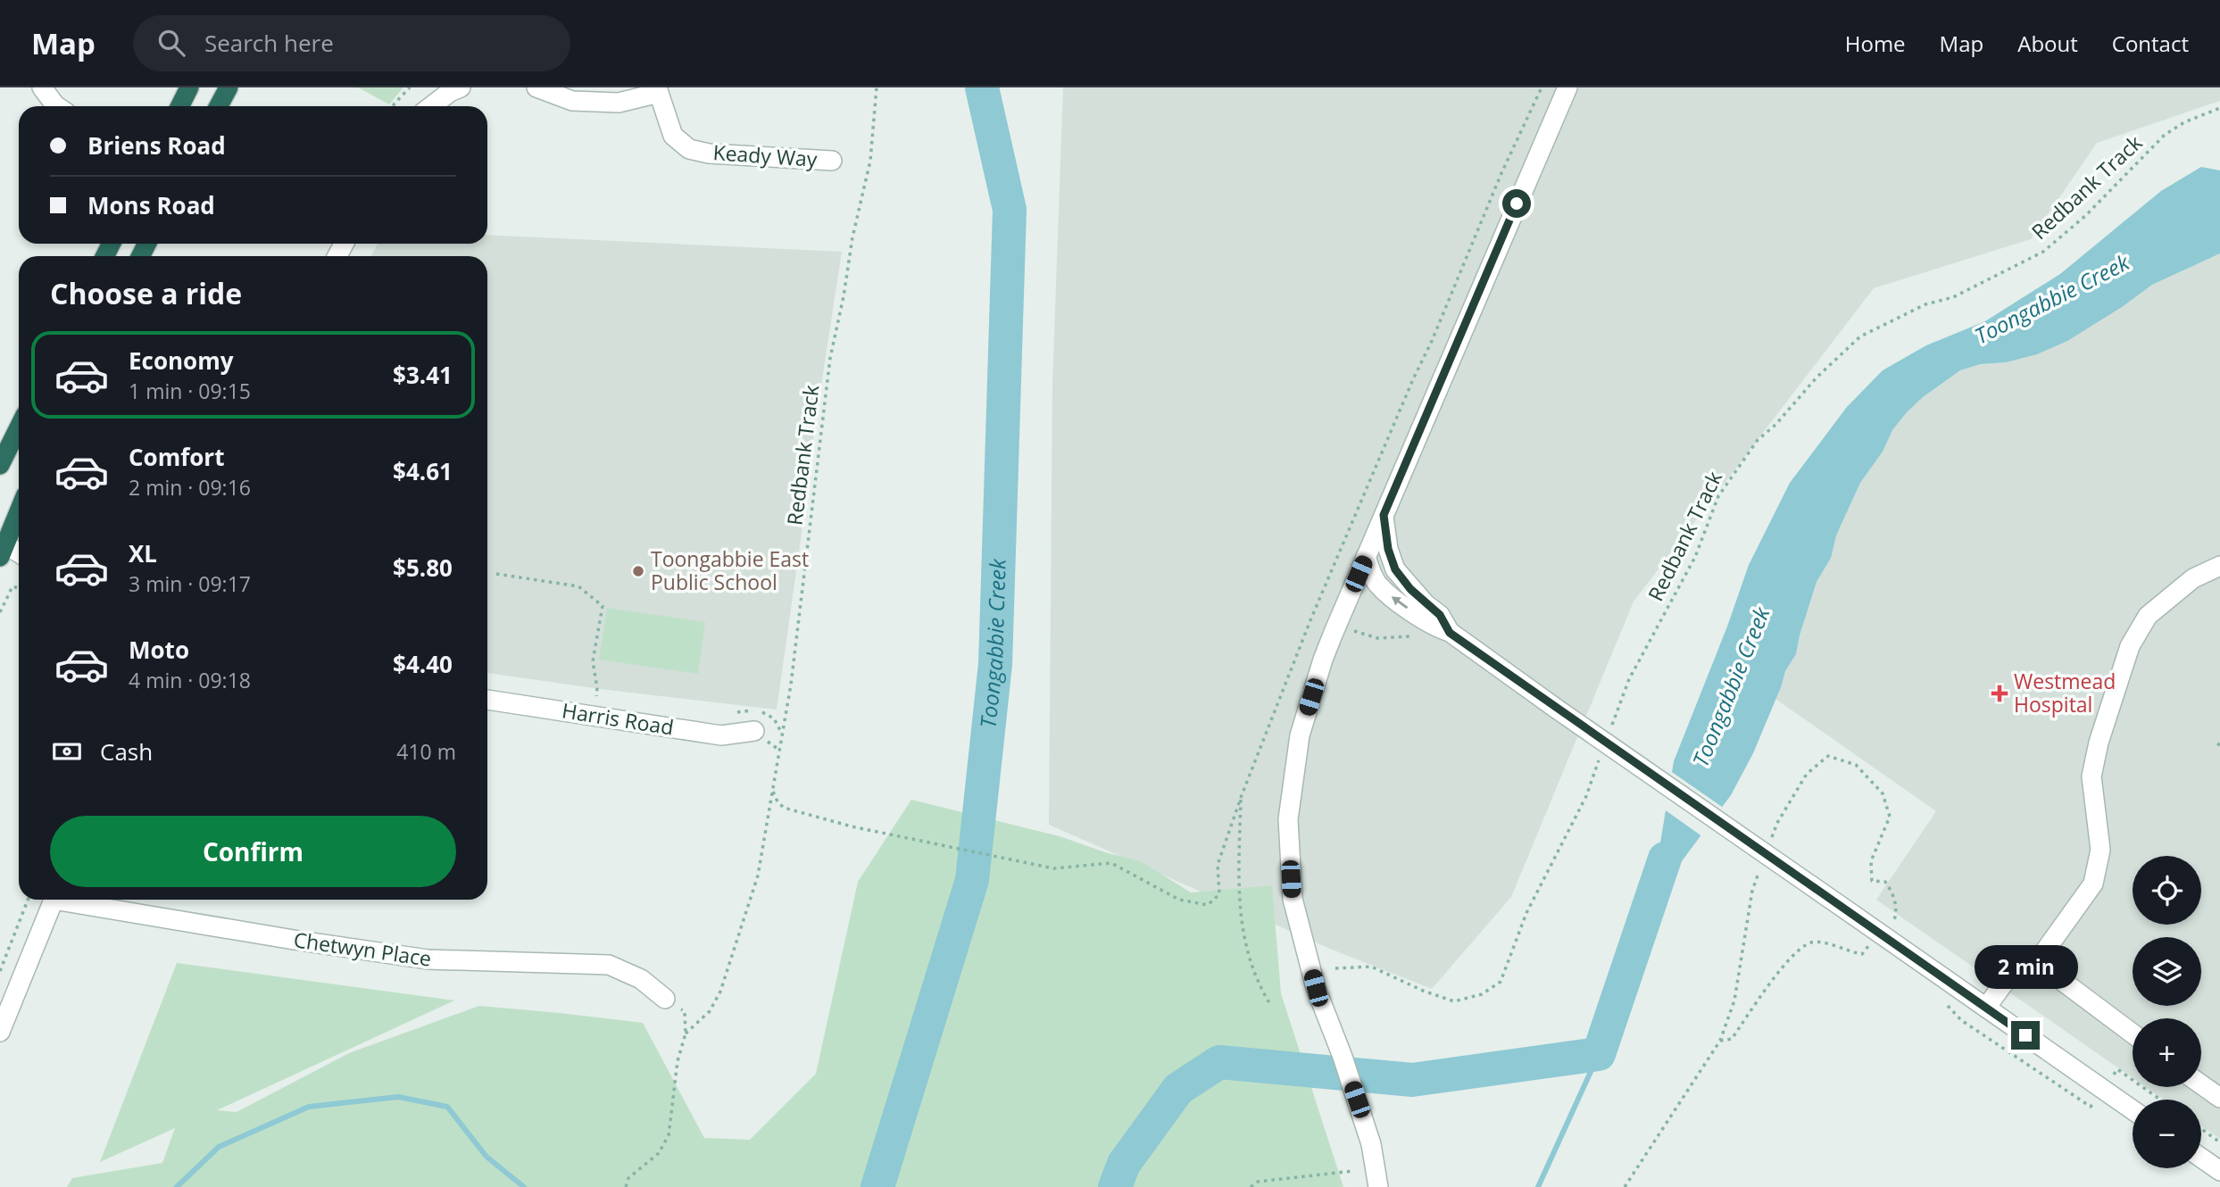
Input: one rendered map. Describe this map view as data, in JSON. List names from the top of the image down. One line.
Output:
{"streets":{"street":["Keady Way","Harris Road","Chetwyn Place"],"path":["Redbank Track"]},"water":["Toongabbie Creek"],"places":{"other":["Toongabbie East Public School"],"health":["Westmead Hospital"]},"page":{"header":"Map","search":"Search here","nav":["Home","Map","About","Contact"],"banner":["Briens Road","Mons Road"],"heading":"Choose a ride","list":[{"name":"Economy","note":"1 min · 09:15","value":"$3.41"},{"name":"Comfort","note":"2 min · 09:16","value":"$4.61"},{"name":"XL","note":"3 min · 09:17","value":"$5.80"},{"name":"Moto","note":"4 min · 09:18","value":"$4.40"}],"pay":["Cash","410 m"],"buttons":"Confirm","map_buttons":["+","−"],"bubble":"2 min"}}
